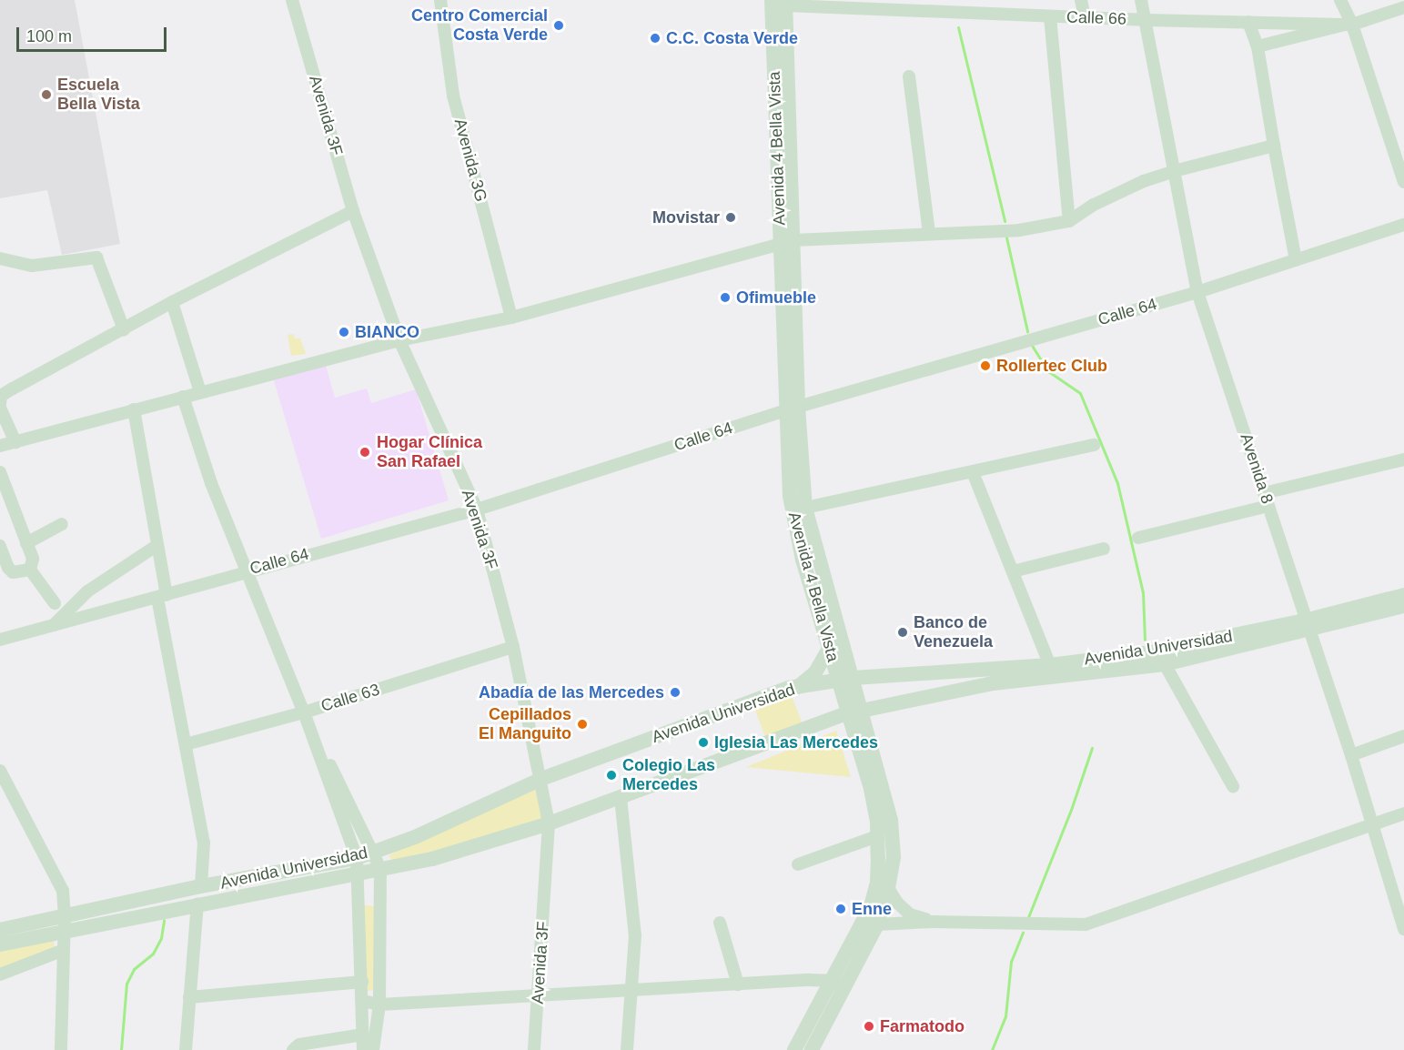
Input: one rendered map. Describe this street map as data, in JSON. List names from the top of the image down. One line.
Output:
{"streets":{"street":["Calle 66","Avenida 3F","Avenida 4 Bella Vista","Avenida 3G","Calle 64","Avenida 8","Avenida Universidad","Calle 63"]},"crossings":[["Calle 66","Avenida 4 Bella Vista"],["Calle 66","Avenida 8"],["Avenida 3F","Calle 64"],["Avenida 3F","Avenida Universidad"],["Avenida 3F","Calle 63"],["Avenida 4 Bella Vista","Calle 64"],["Avenida 4 Bella Vista","Avenida Universidad"],["Calle 64","Avenida 8"],["Avenida 8","Avenida Universidad"]],"places":["Centro Comercial Costa Verde","C.C. Costa Verde","Escuela Bella Vista","Movistar","Ofimueble","BIANCO","Rollertec Club","Hogar Clínica San Rafael","Banco de Venezuela","Abadía de las Mercedes","Cepillados El Manguito","Iglesia Las Mercedes","Colegio Las Mercedes","Enne","Farmatodo"],"scale_bar":"100 m"}
